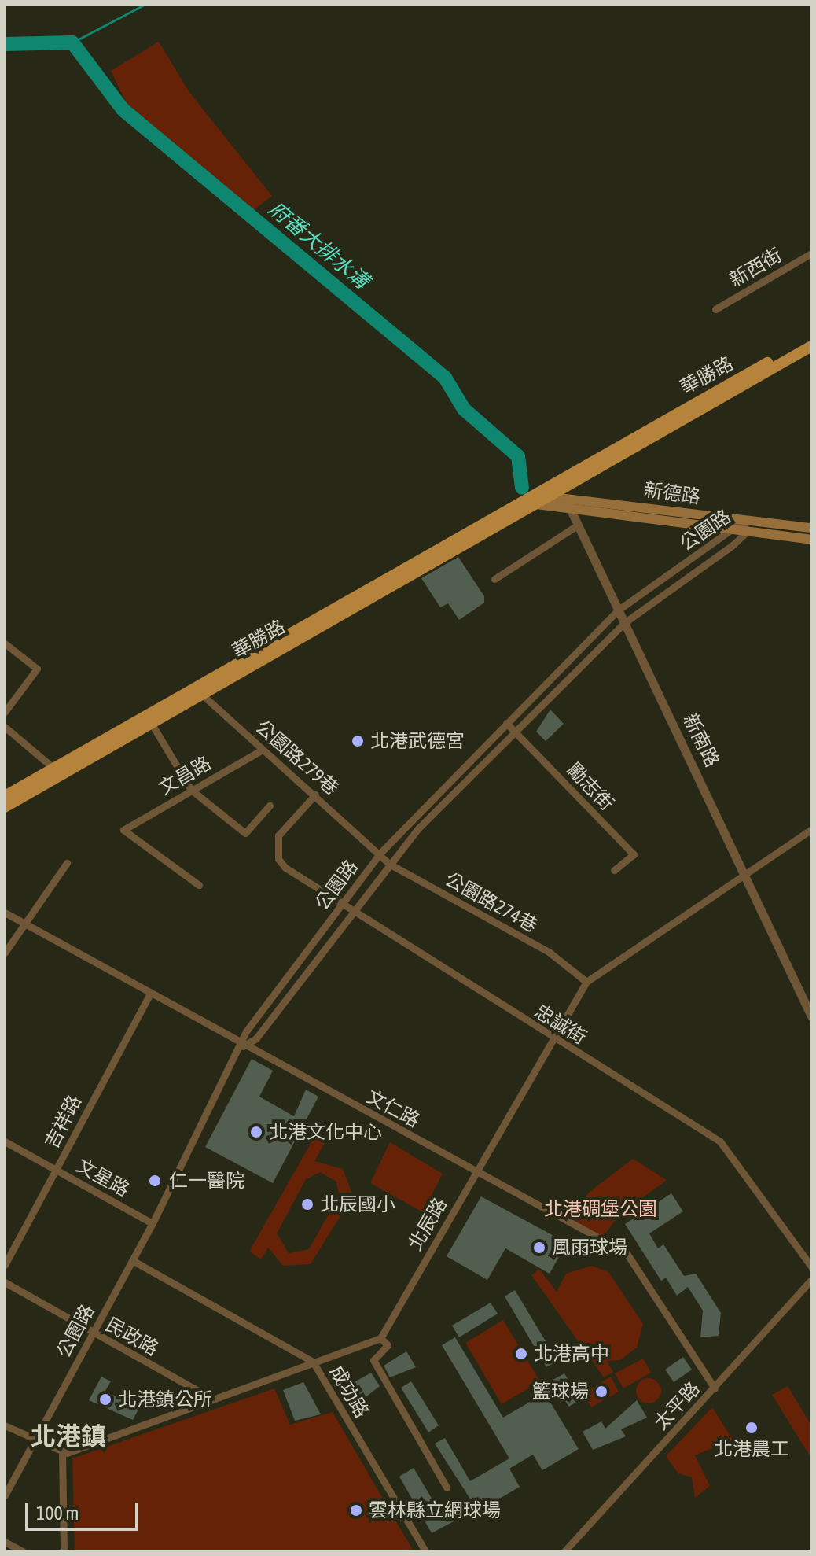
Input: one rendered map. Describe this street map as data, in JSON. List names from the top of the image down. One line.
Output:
{"streets":{"main road":["華勝路","新德路"],"street":["新西街","公園路","新南路","公園路279巷","文昌路","勵志街","公園路274巷","忠誠街","文仁路","吉祥路","文星路","北辰路","民政路","成功路","太平路"]},"crossings":[["華勝路","新德路"],["華勝路","新南路"],["華勝路","公園路279巷"],["新德路","公園路"],["新德路","新南路"],["公園路","新南路"],["公園路","公園路279巷"],["公園路","勵志街"],["公園路","公園路274巷"],["公園路","忠誠街"],["公園路","文仁路"],["公園路","文星路"],["公園路","民政路"],["公園路","成功路"],["新南路","北辰路"],["公園路279巷","文昌路"],["公園路279巷","公園路274巷"],["公園路279巷","忠誠街"],["公園路274巷","北辰路"],["忠誠街","北辰路"],["文仁路","吉祥路"],["文仁路","北辰路"],["文仁路","太平路"],["吉祥路","文星路"]],"districts":["北港鎮"],"water":["府番大排水溝"],"parks":["北港碉堡公園"],"places":["北港武德宮","北港文化中心","仁一醫院","北辰國小","風雨球場","北港高中","籃球場","北港鎮公所","北港農工","雲林縣立網球場"],"scale_bar":"100 m"}
